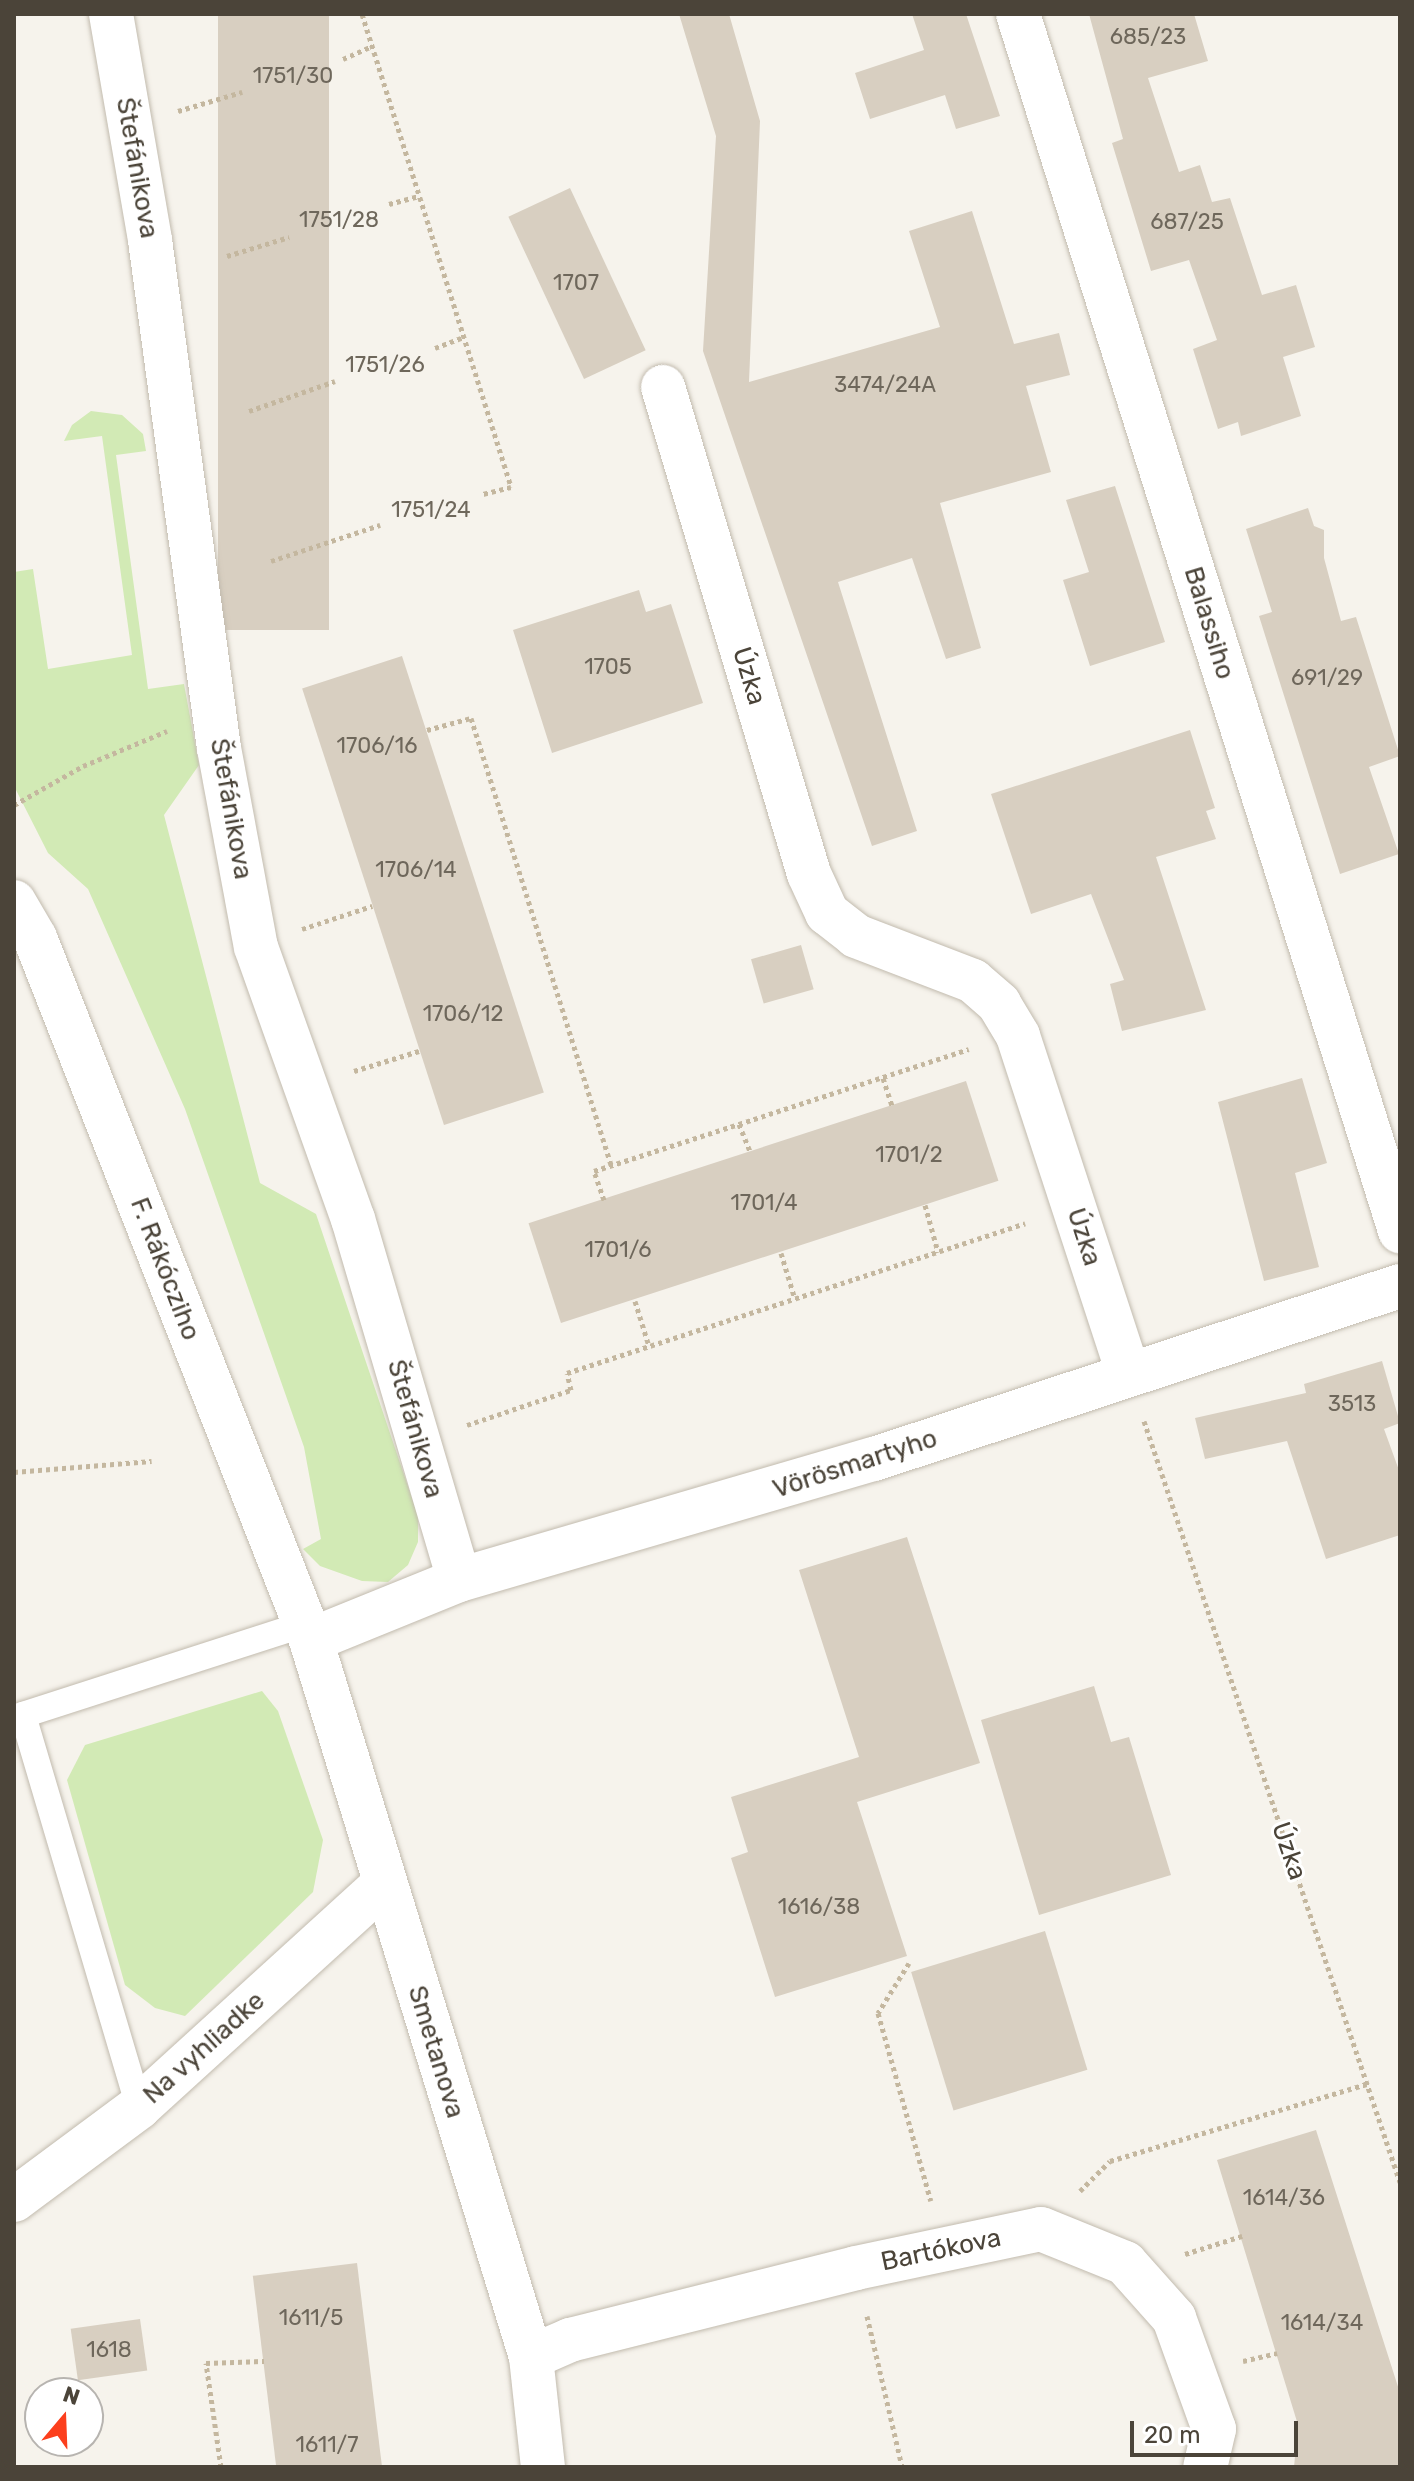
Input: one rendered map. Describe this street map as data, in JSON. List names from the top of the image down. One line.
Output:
{"streets":{"street":["Štefánikova","Balassiho","Úzka","F. Rákócziho","Vörösmartyho","Na vyhliadke","Smetanova","Bartókova"]},"crossings":[["Štefánikova","Vörösmartyho"],["Úzka","Vörösmartyho"],["F. Rákócziho","Vörösmartyho"],["F. Rákócziho","Smetanova"],["Vörösmartyho","Smetanova"],["Na vyhliadke","Smetanova"],["Smetanova","Bartókova"]],"house_numbers":["685/23","1751/30","1751/28","687/25","1707","1751/26","3474/24A","1751/24","1705","691/29","1706/16","1706/14","1706/12","1701/2","1701/4","1701/6","3513","1616/38","1614/36","1611/5","1614/34","1618","1611/7"],"scale_bar":"20 m","north":"top"}
